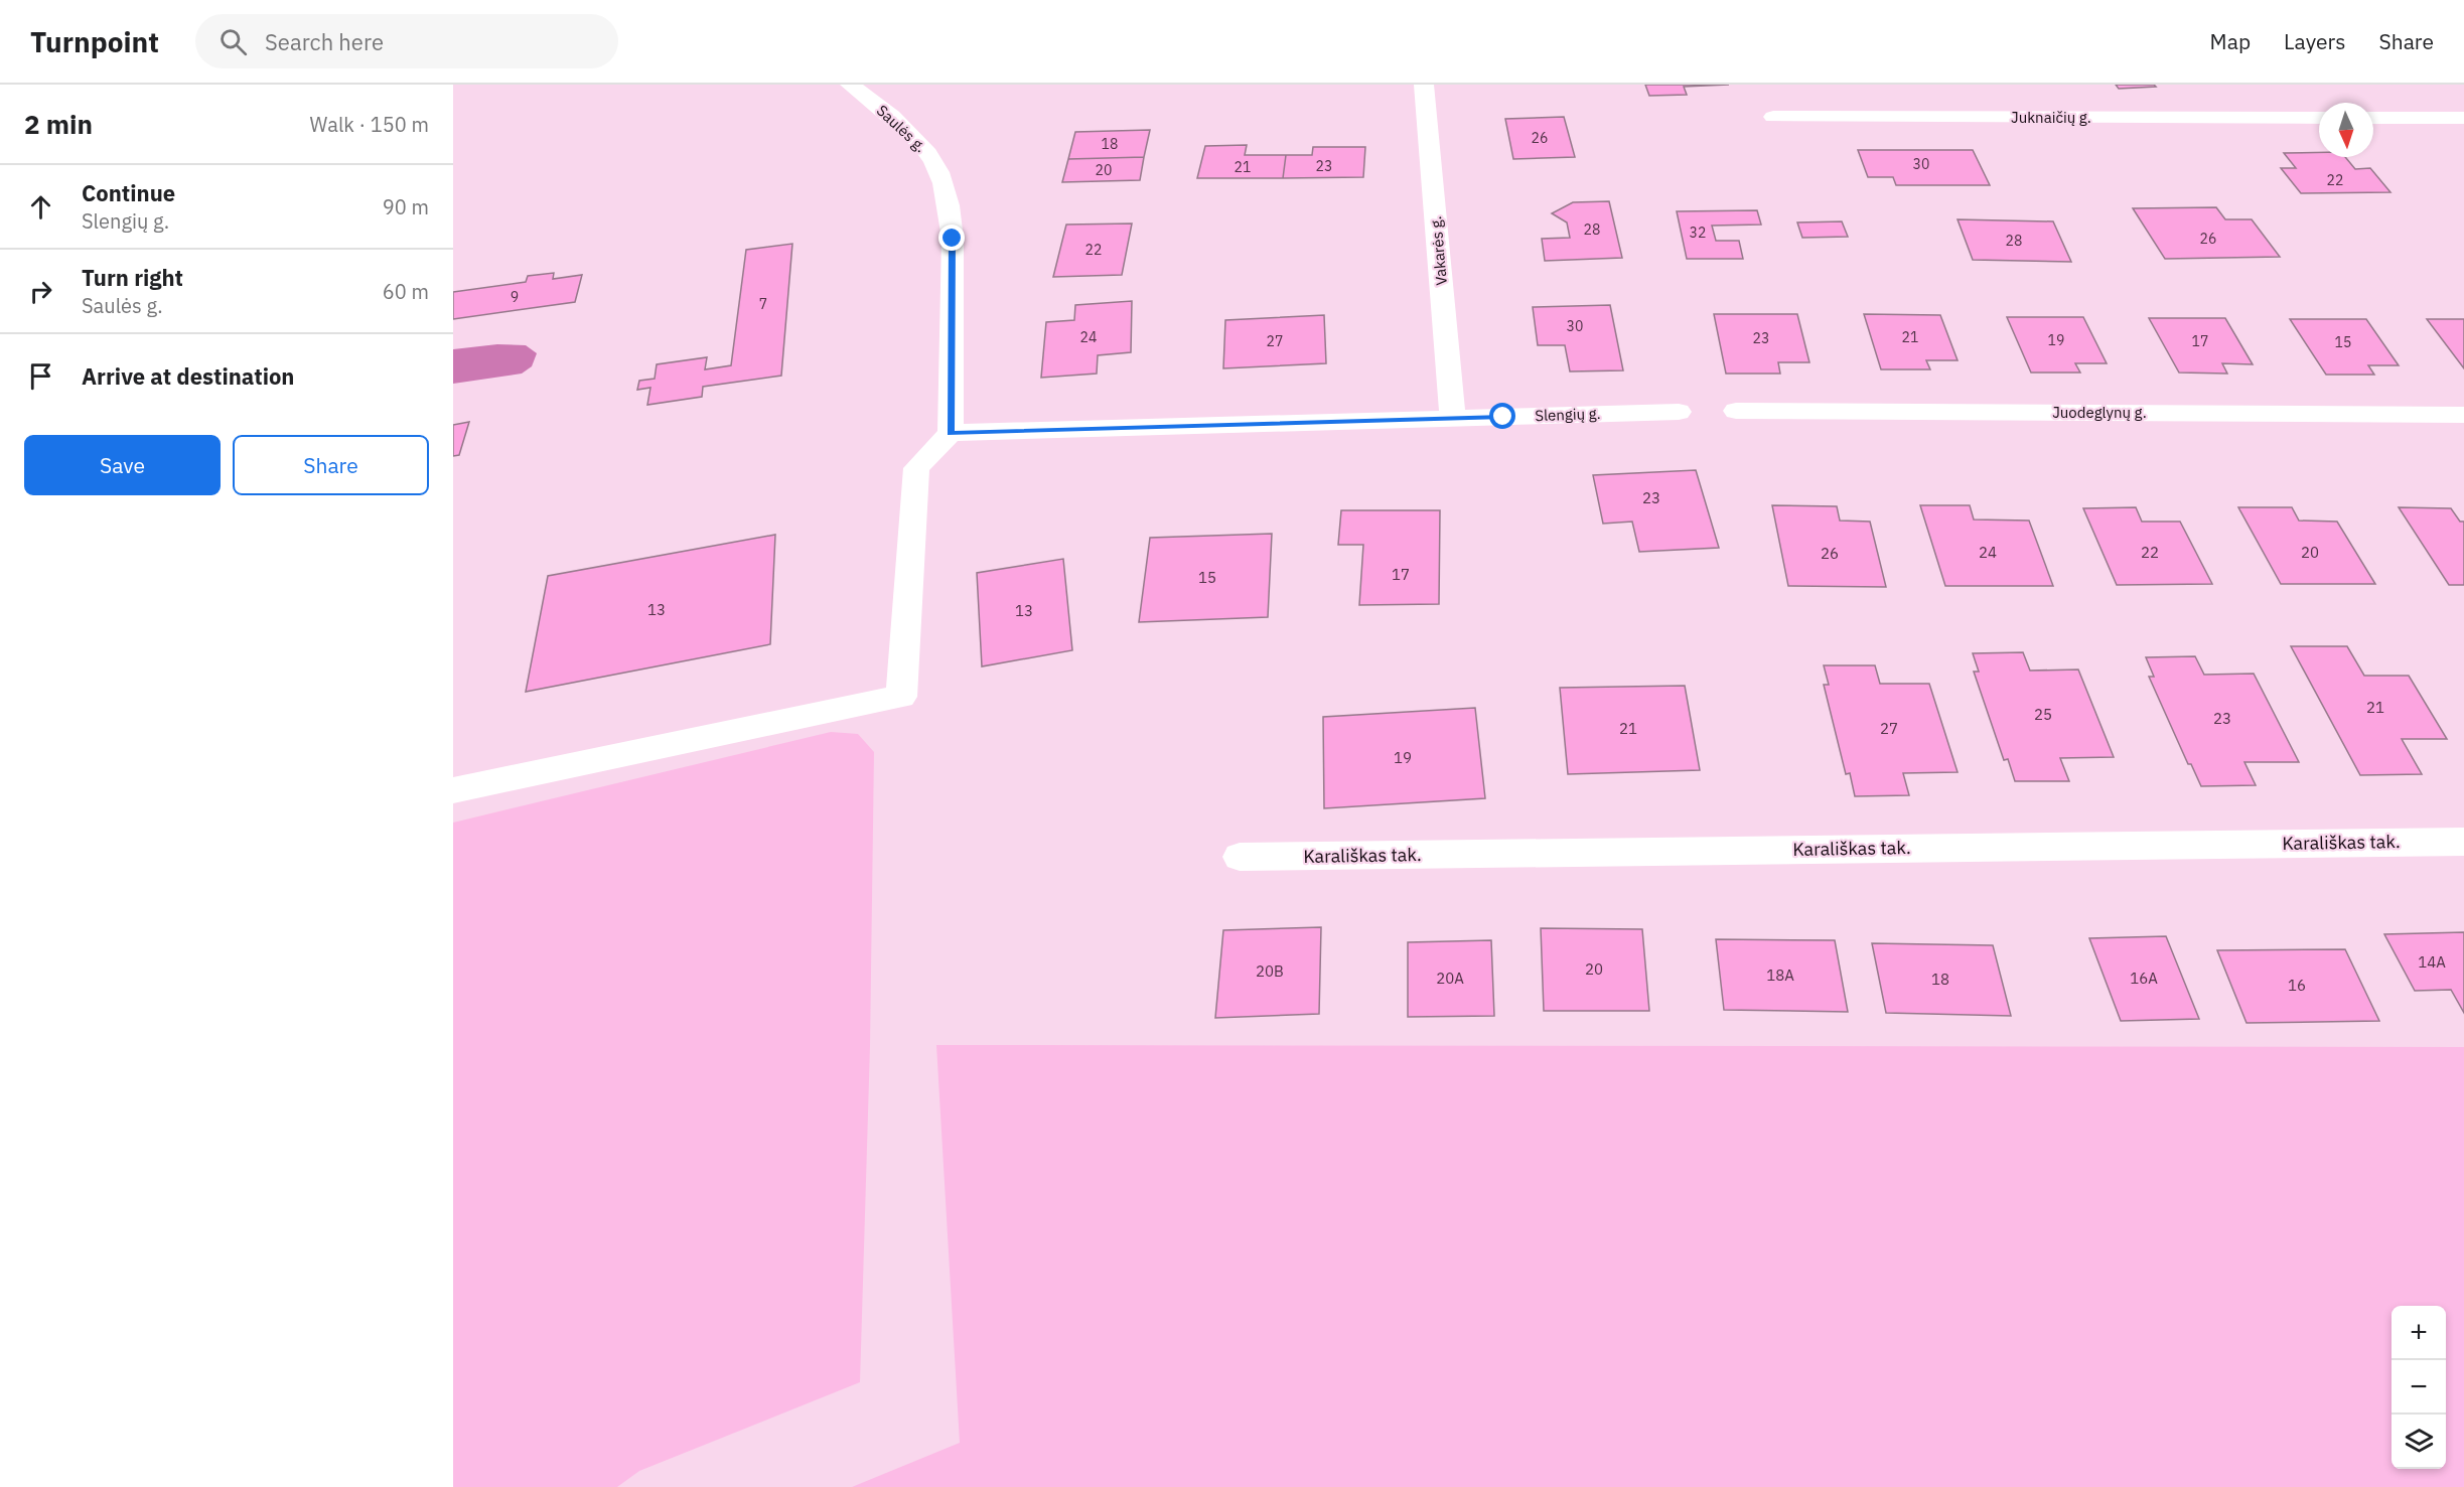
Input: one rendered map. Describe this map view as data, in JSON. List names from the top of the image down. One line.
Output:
{"streets":{"street":["Juknaičių g.","Saulės g.","Vakarės g.","Juodeglynų g.","Slengių g.","Karališkas tak."]},"crossings":[["Saulės g.","Slengių g."],["Vakarės g.","Slengių g."]],"house_numbers":["26","18","30","23","21","20","22","28","32","26","28","22","9","7","30","24","21","23","19","27","17","15","23","24","22","20","26","17","15","13","13","21","25","23","21","27","19","14A","20","20B","18A","20A","16A","18","16"],"north":"bottom","page":{"header":"Turnpoint","search":"Search here","nav":["Map","Layers","Share"],"heading":["2 min","Walk · 150 m"],"list":[["Continue","Slengių g.","90 m"],["Turn right","Saulės g.","60 m"],"Arrive at destination"],"buttons":["Save","Share"],"map_buttons":["+","−"]}}
